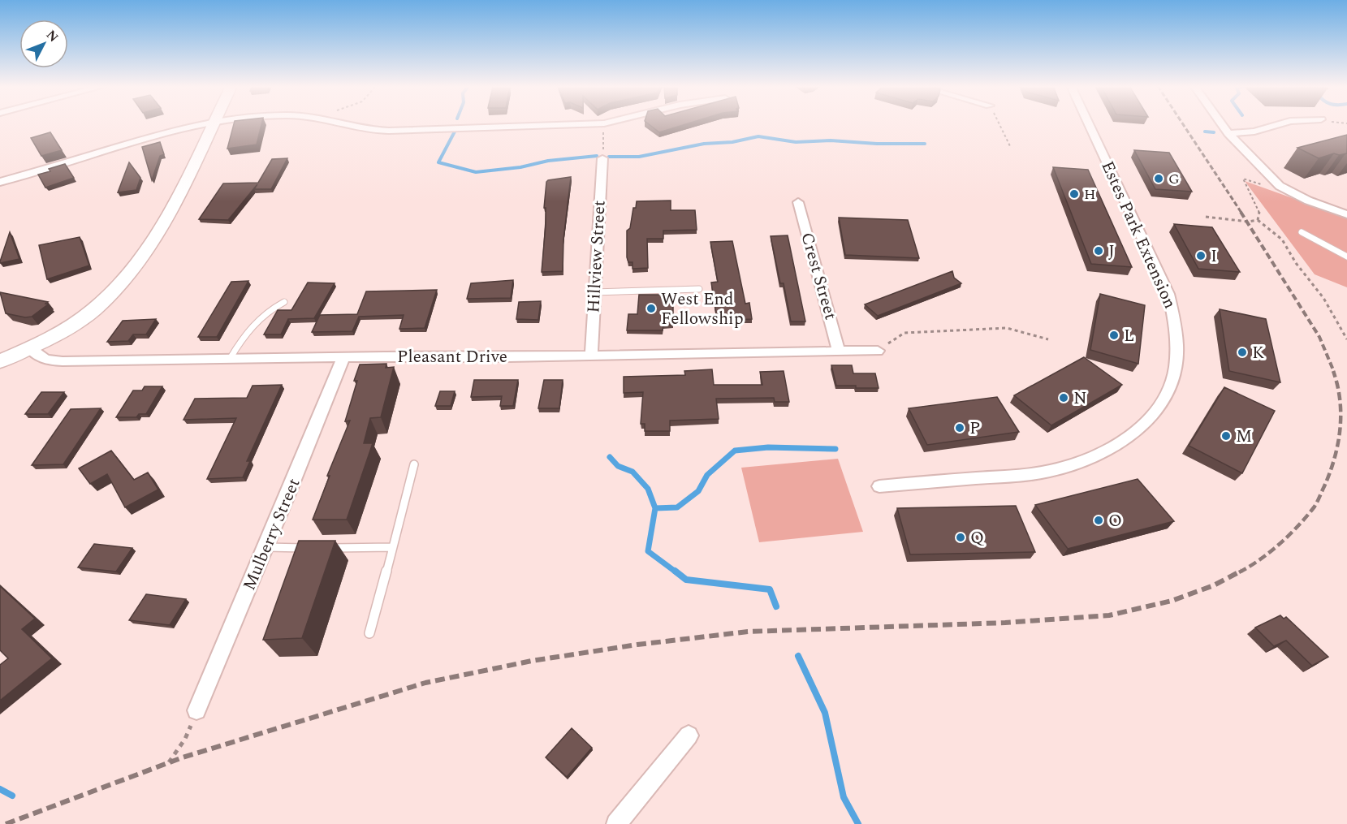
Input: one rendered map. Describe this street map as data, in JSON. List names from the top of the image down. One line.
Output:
{"streets":{"street":["Estes Park Extension","Hillview Street","Crest Street","Pleasant Drive","Mulberry Street"]},"crossings":[["Hillview Street","Pleasant Drive"],["Crest Street","Pleasant Drive"],["Pleasant Drive","Mulberry Street"]],"places":["G","H","J","I","West End Fellowship","L","K","N","P","M","O","Q"],"north":"top right"}
